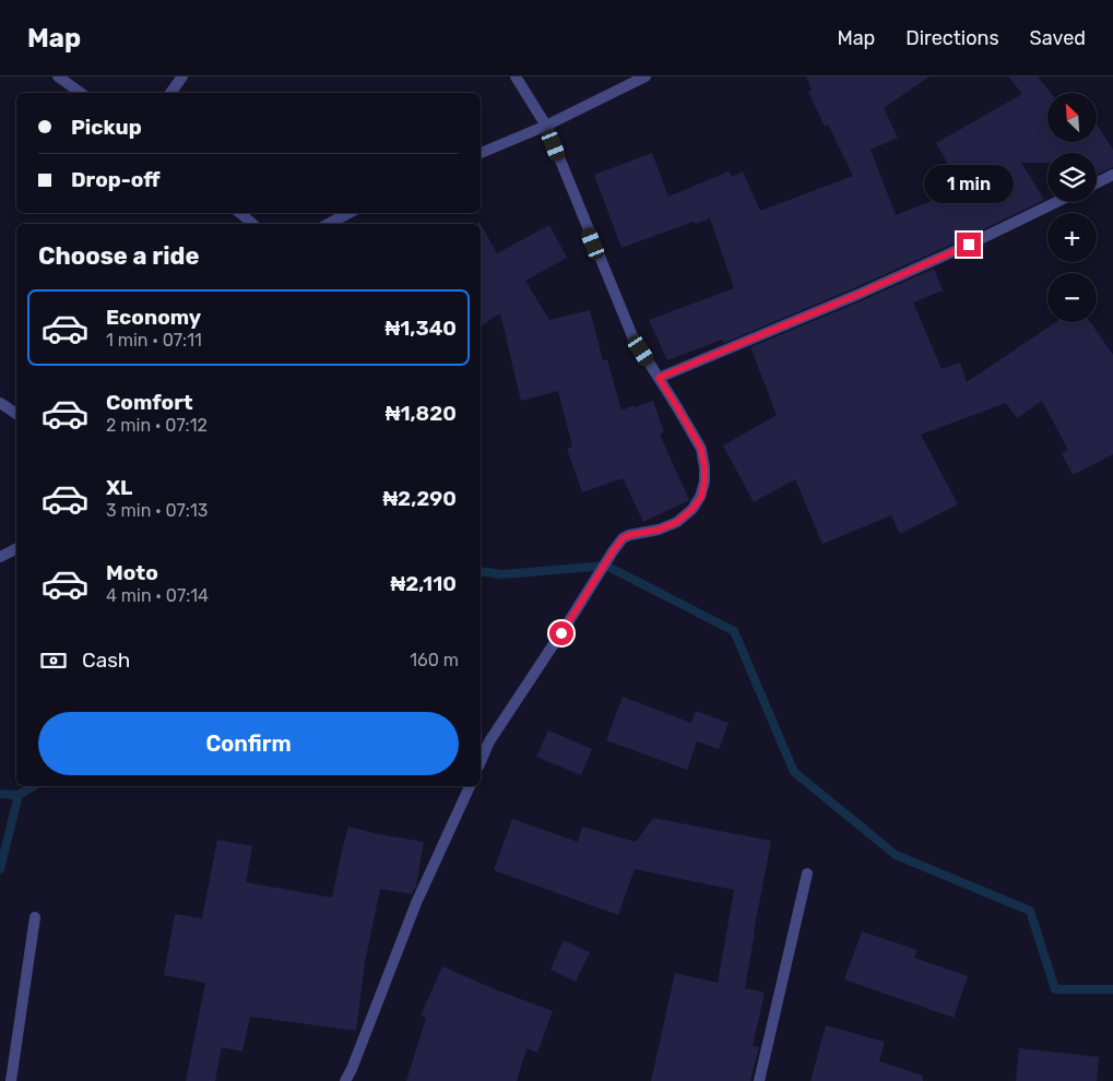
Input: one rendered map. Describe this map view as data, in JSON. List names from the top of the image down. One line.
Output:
{"north":"top left","page":{"header":"Map","nav":["Map","Directions","Saved"],"map_buttons":["+","−"],"banner":["Pickup","Drop-off"],"bubble":"1 min","heading":"Choose a ride","list":[{"name":"Economy","note":"1 min · 07:11","value":"₦1,340"},{"name":"Comfort","note":"2 min · 07:12","value":"₦1,820"},{"name":"XL","note":"3 min · 07:13","value":"₦2,290"},{"name":"Moto","note":"4 min · 07:14","value":"₦2,110"}],"pay":["Cash","160 m"],"buttons":"Confirm"}}
